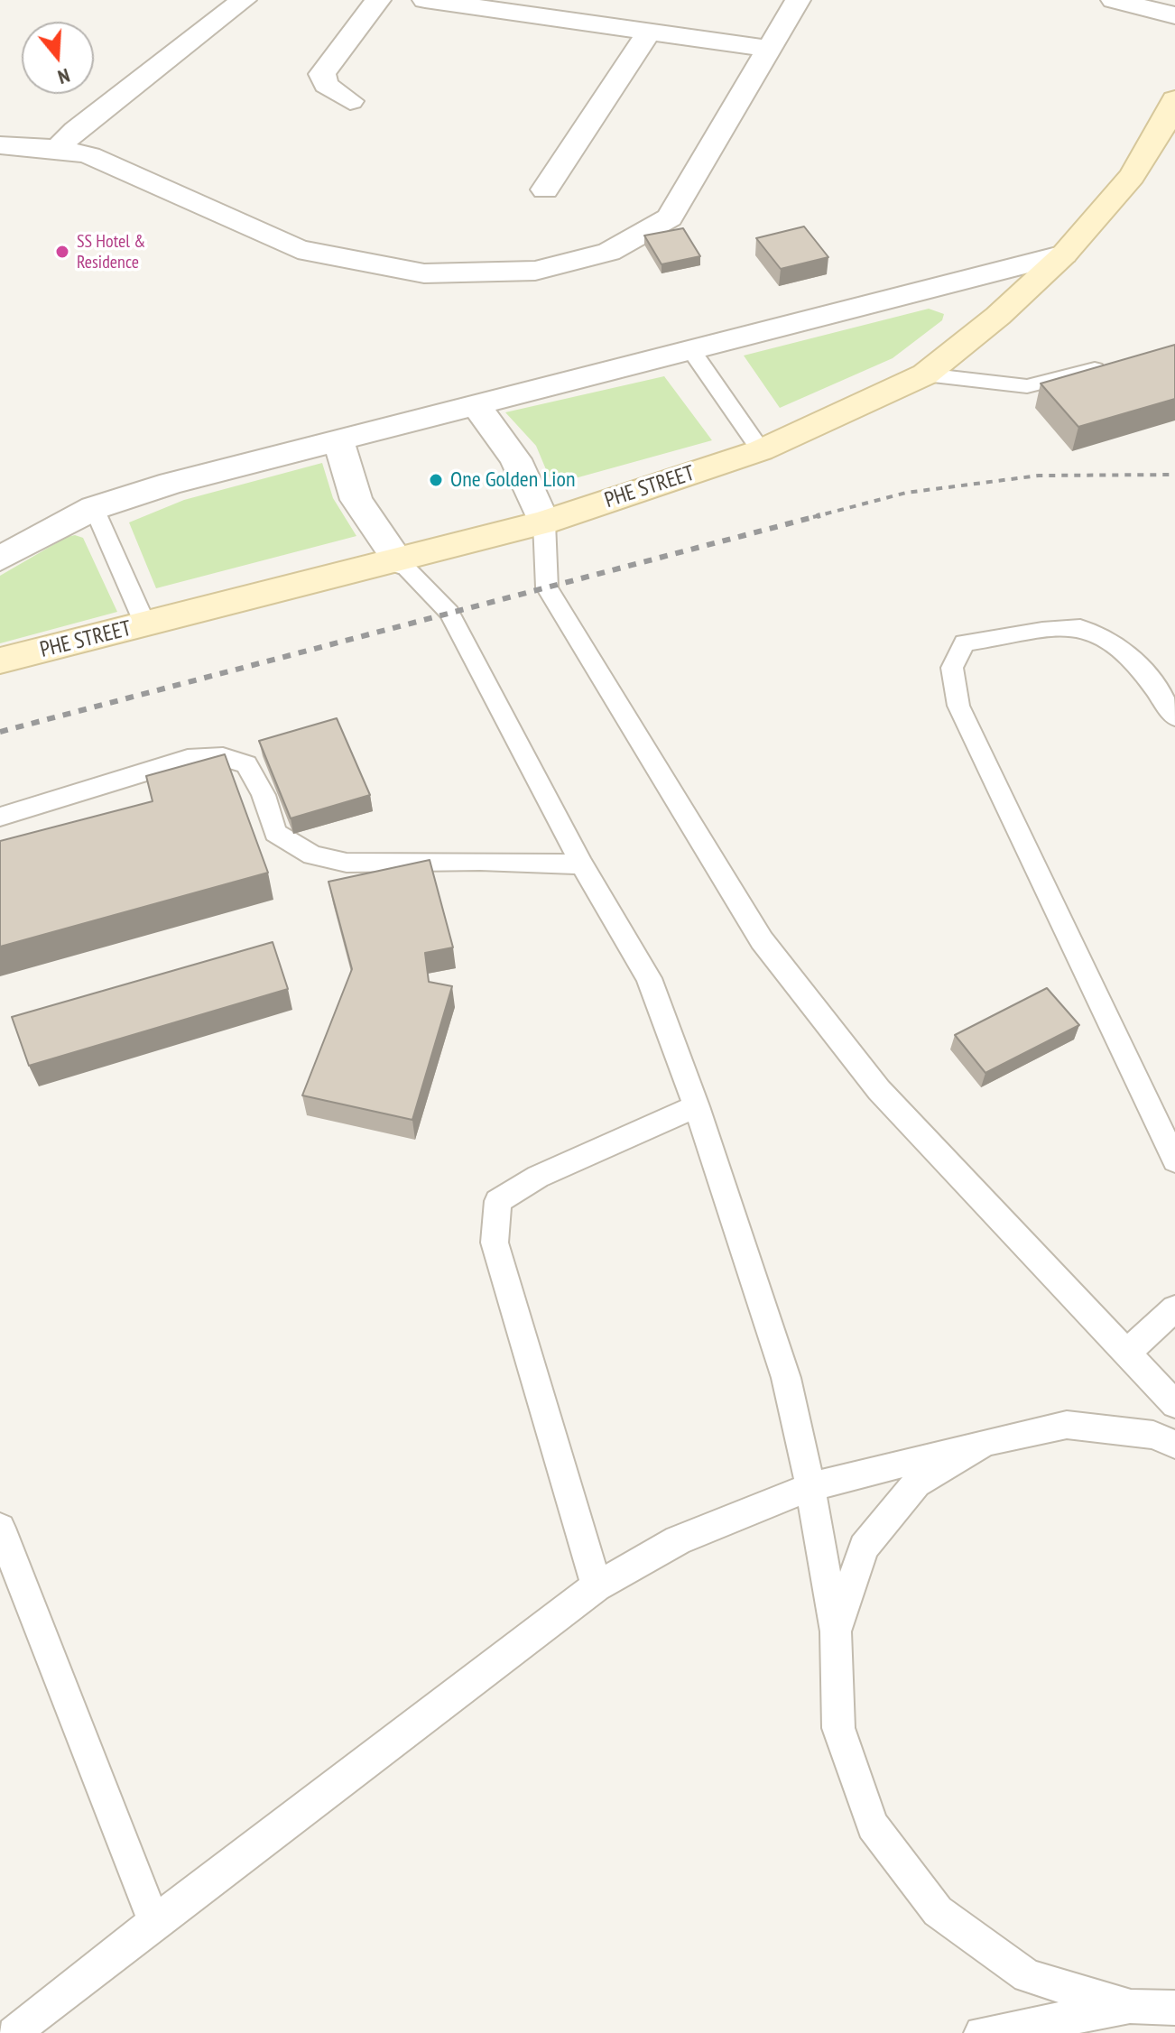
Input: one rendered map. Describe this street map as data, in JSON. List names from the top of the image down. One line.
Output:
{"streets":{"street":["PHE STREET"]},"places":["SS Hotel & Residence","One Golden Lion"],"north":"bottom"}
